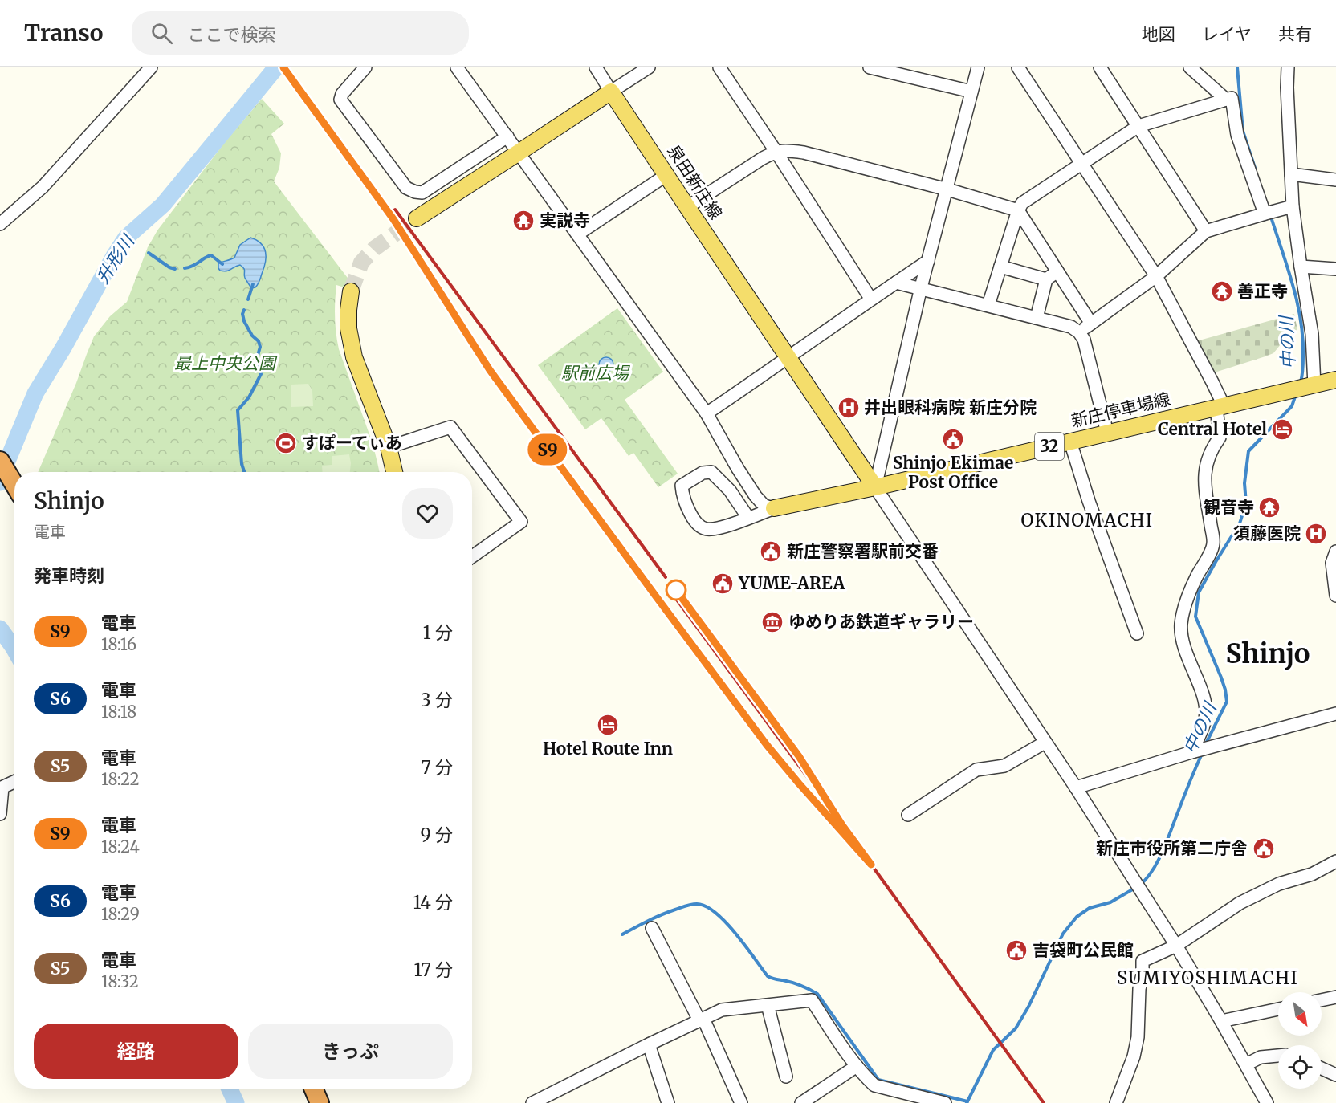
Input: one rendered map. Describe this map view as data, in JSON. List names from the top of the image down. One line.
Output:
{"streets":{"main road":["泉田新庄線","新庄停車場線","32"]},"crossings":[["泉田新庄線","新庄停車場線"]],"districts":["OKINOMACHI","Shinjo","SUMIYOSHIMACHI"],"water":["升形川","中の川"],"parks":["最上中央公園","駅前広場"],"places":{"temple":["実説寺","善正寺","観音寺"],"hospital":["井出眼科病院 新庄分院","須藤医院"],"hotel":["Central Hotel","Hotel Route Inn"],"public building":["Shinjo Ekimae Post Office","新庄警察署駅前交番","YUME-AREA","新庄市役所第二庁舎","吉袋町公民館"],"sports":["すぽーてぃあ"],"museum":["ゆめりあ鉄道ギャラリー"]},"north":"bottom right","page":{"header":"Transo","search":"ここで検索","nav":["地図","レイヤ","共有"],"on_map":"S9","heading":[["Shinjo","電車"],"発車時刻"],"list":[{"mark":"S9","name":"電車","note":"18:16","value":"1 分"},{"mark":"S6","name":"電車","note":"18:18","value":"3 分"},{"mark":"S5","name":"電車","note":"18:22","value":"7 分"},{"mark":"S9","name":"電車","note":"18:24","value":"9 分"},{"mark":"S6","name":"電車","note":"18:29","value":"14 分"},{"mark":"S5","name":"電車","note":"18:32","value":"17 分"}],"buttons":["経路","きっぷ"]}}
